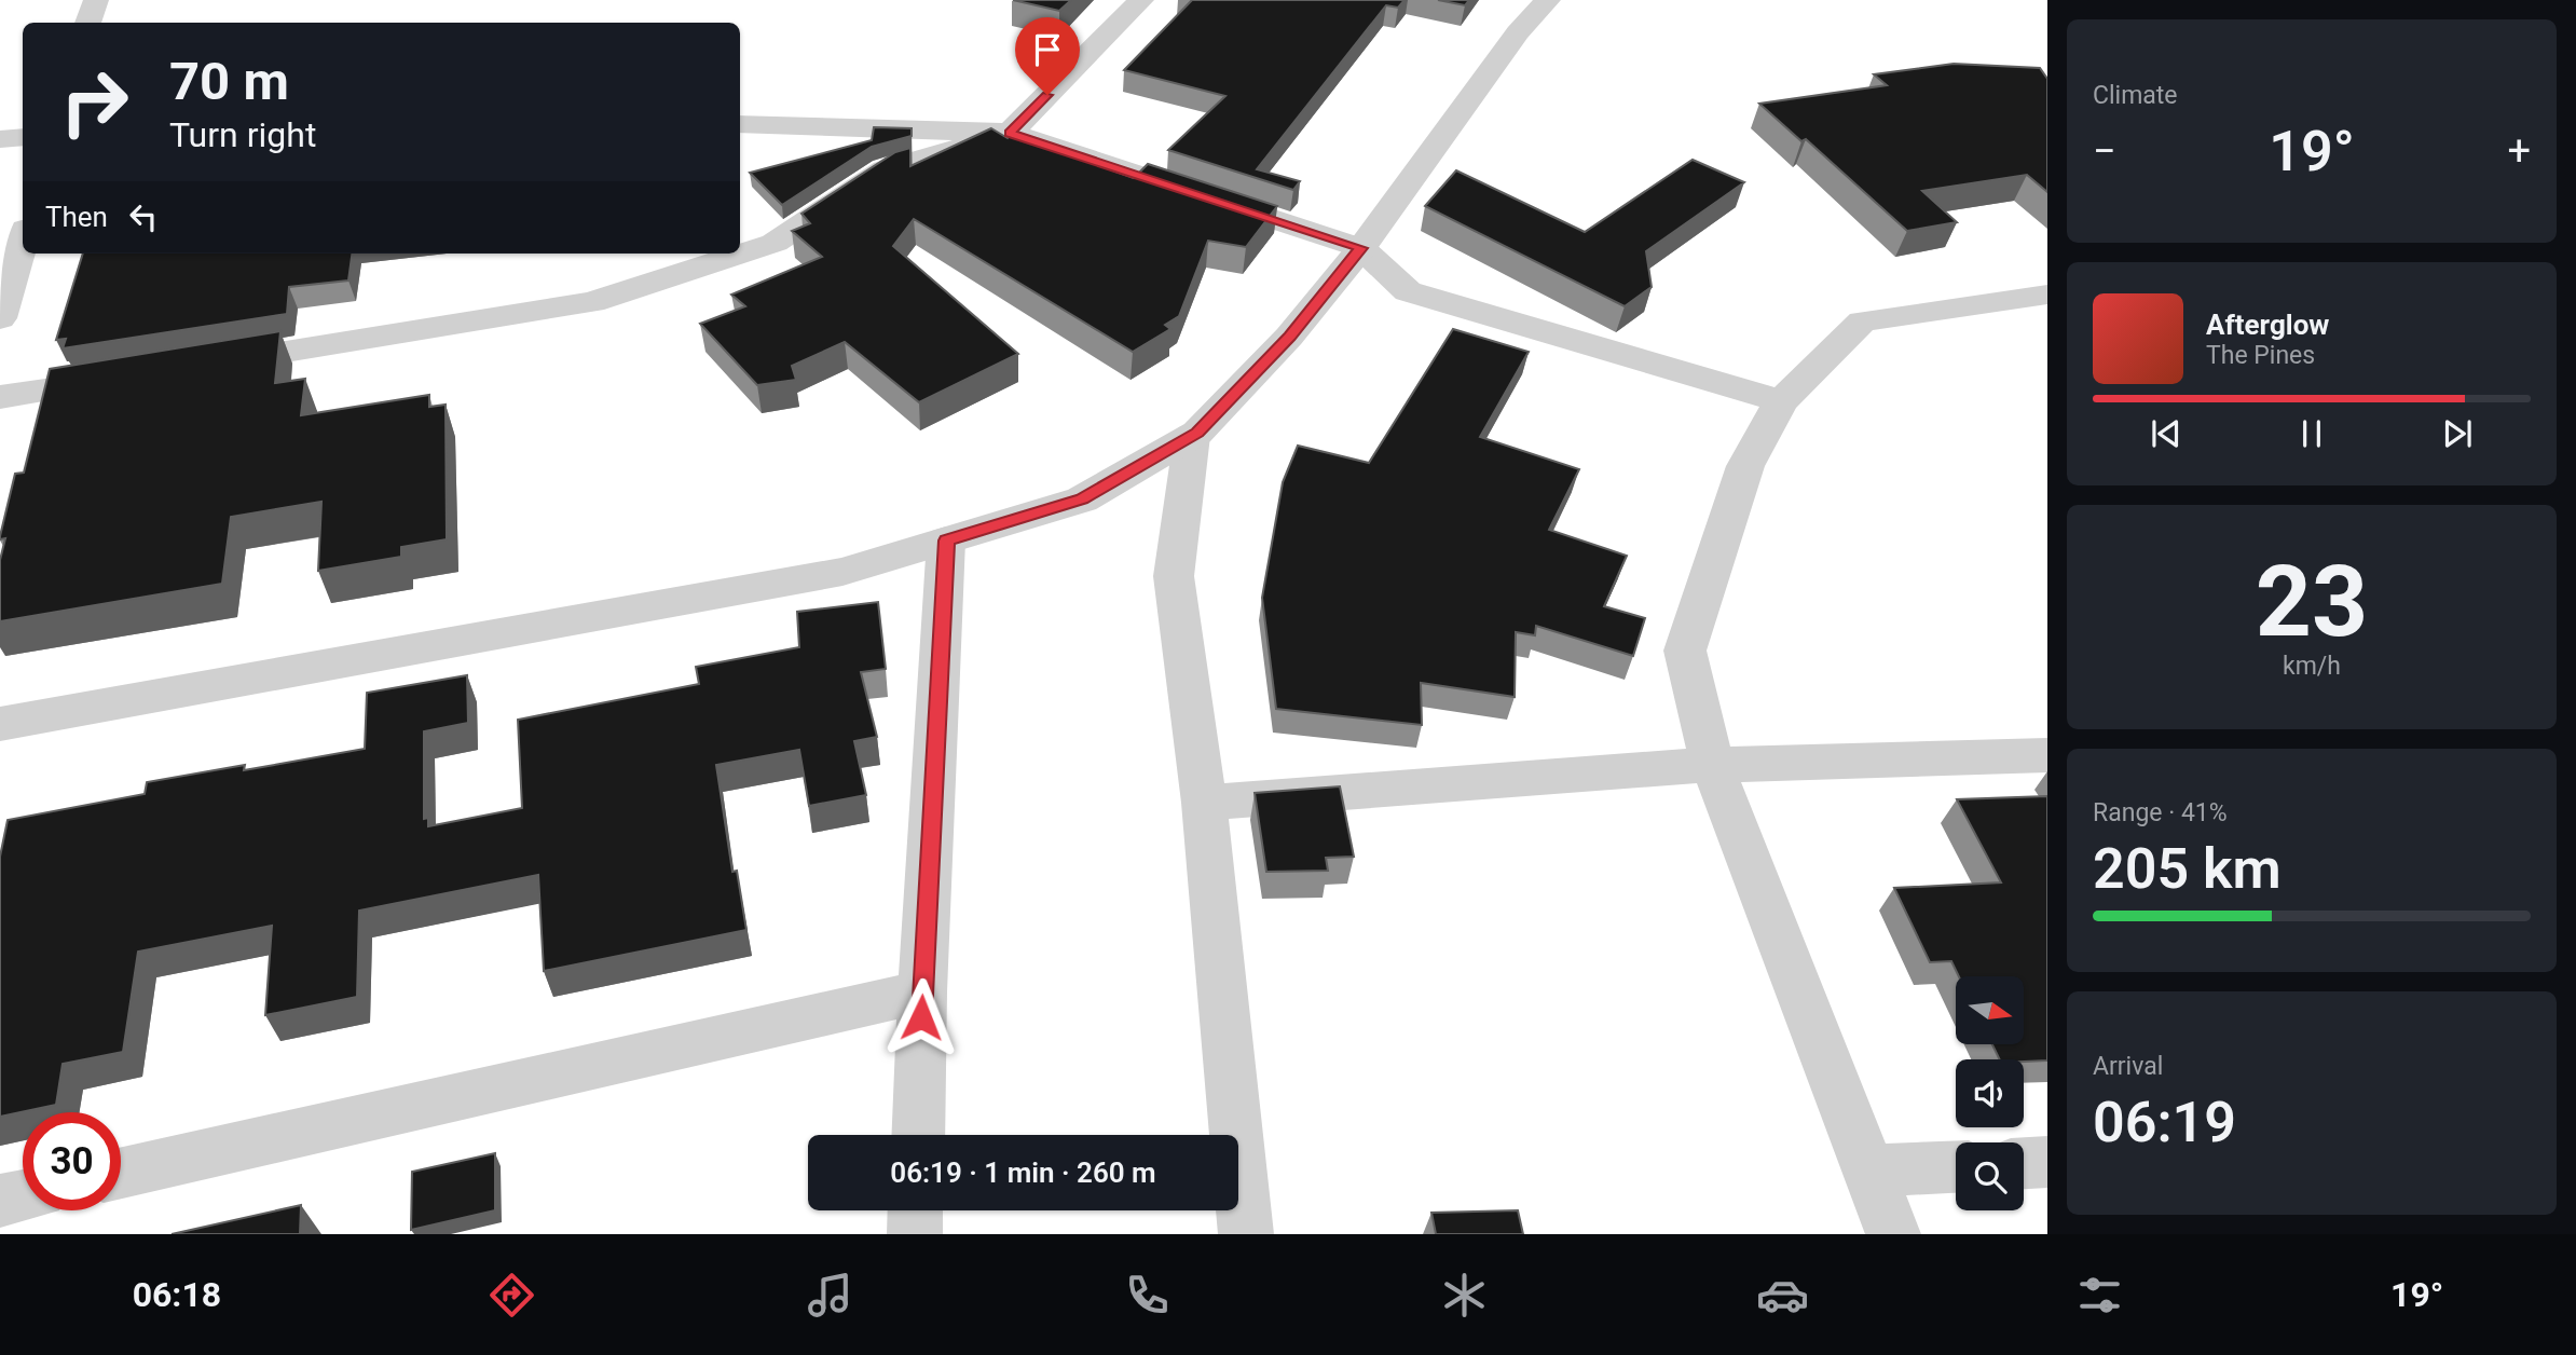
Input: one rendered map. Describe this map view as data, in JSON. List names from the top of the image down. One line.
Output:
{"north":"right","page":{"tile":["Climate",["23","km/h"],["Range · 41%","205 km"],["Arrival","06:19"]],"turn":["70 m","Turn right"],"heat":["−","19°","+"],"then":"Then","song":["Afterglow","The Pines"],"limit":"30","trip":"06:19 · 1 min · 260 m","tabs":["06:18","19°"]}}
